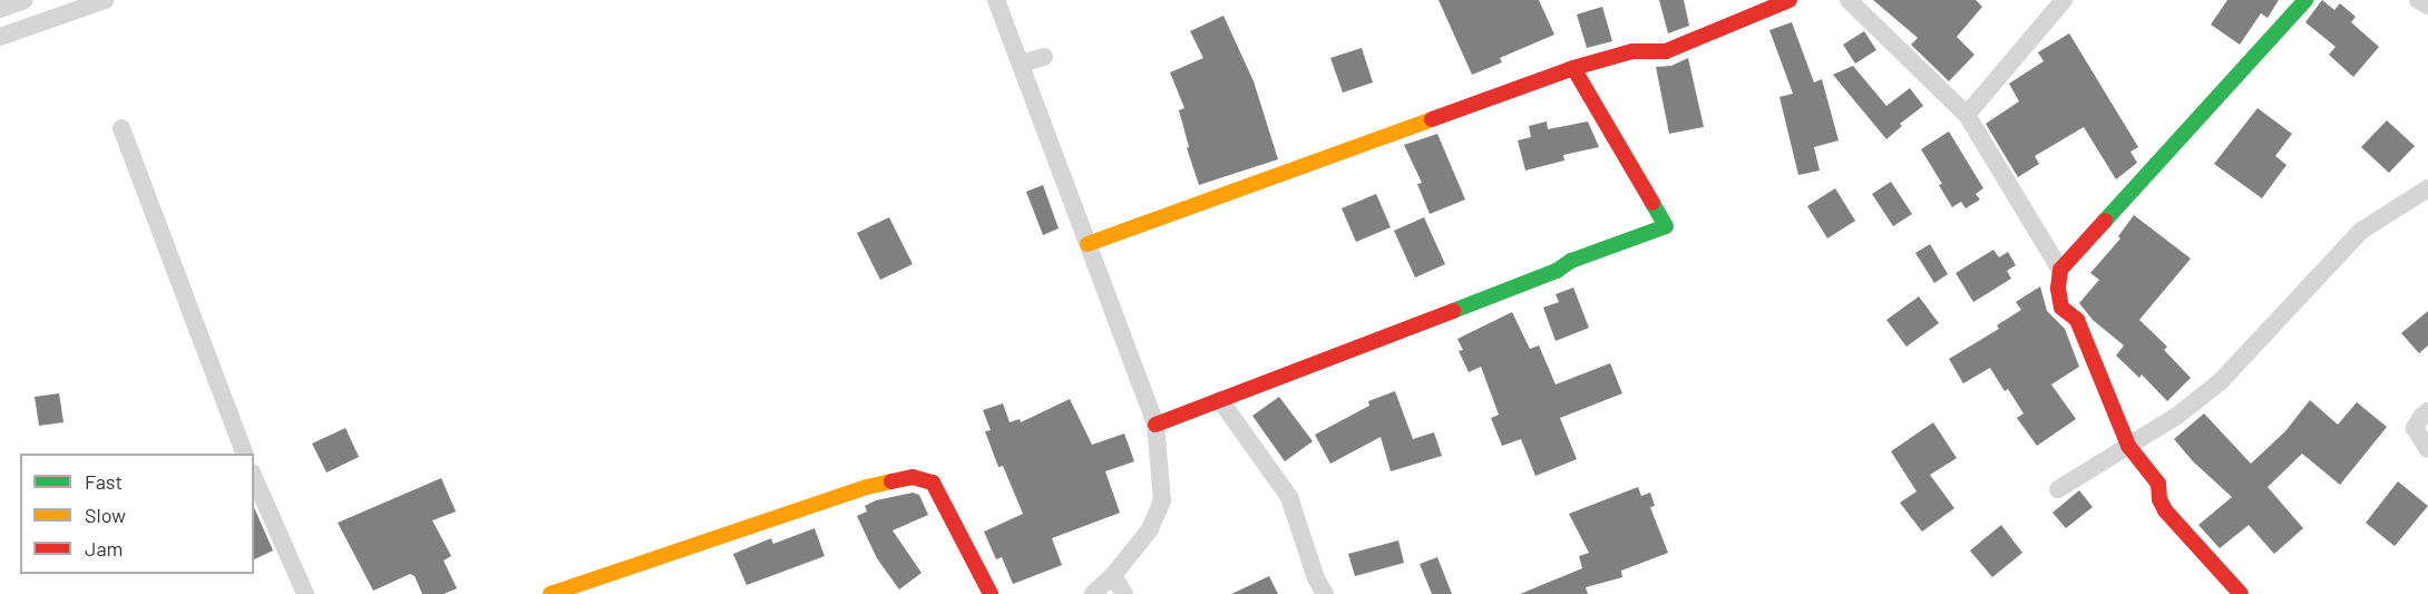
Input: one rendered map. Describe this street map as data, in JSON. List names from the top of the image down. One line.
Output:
{"legend":["Fast","Slow","Jam"]}
